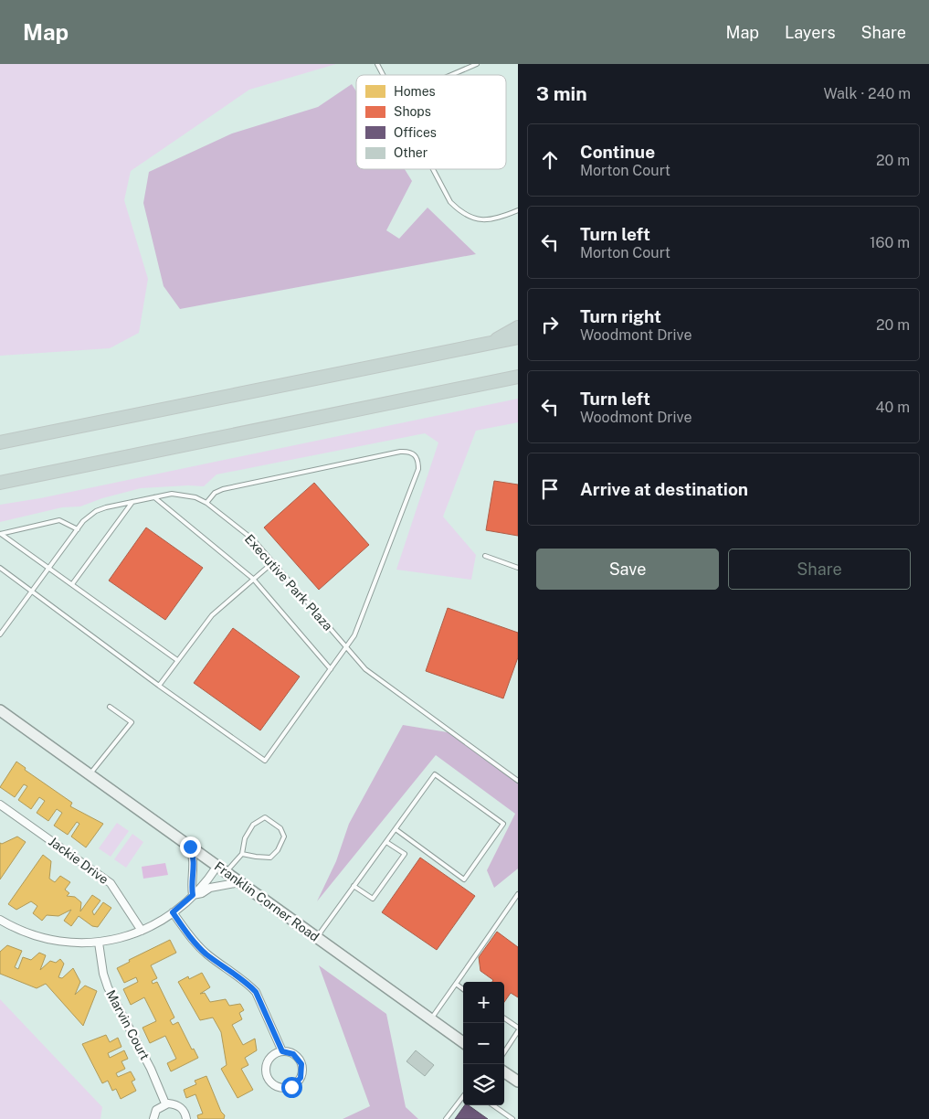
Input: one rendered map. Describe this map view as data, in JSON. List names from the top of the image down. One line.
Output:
{"streets":{"main road":["Franklin Corner Road"],"street":["Jackie Drive","Marvin Court"],"lane":["Executive Park Plaza"]},"legend":["Homes","Shops","Offices","Other"],"page":{"header":"Map","nav":["Map","Layers","Share"],"heading":["3 min","Walk · 240 m"],"list":[["Continue","Morton Court","20 m"],["Turn left","Morton Court","160 m"],["Turn right","Woodmont Drive","20 m"],["Turn left","Woodmont Drive","40 m"],"Arrive at destination"],"buttons":["Save","Share"],"map_buttons":["+","−"]}}
